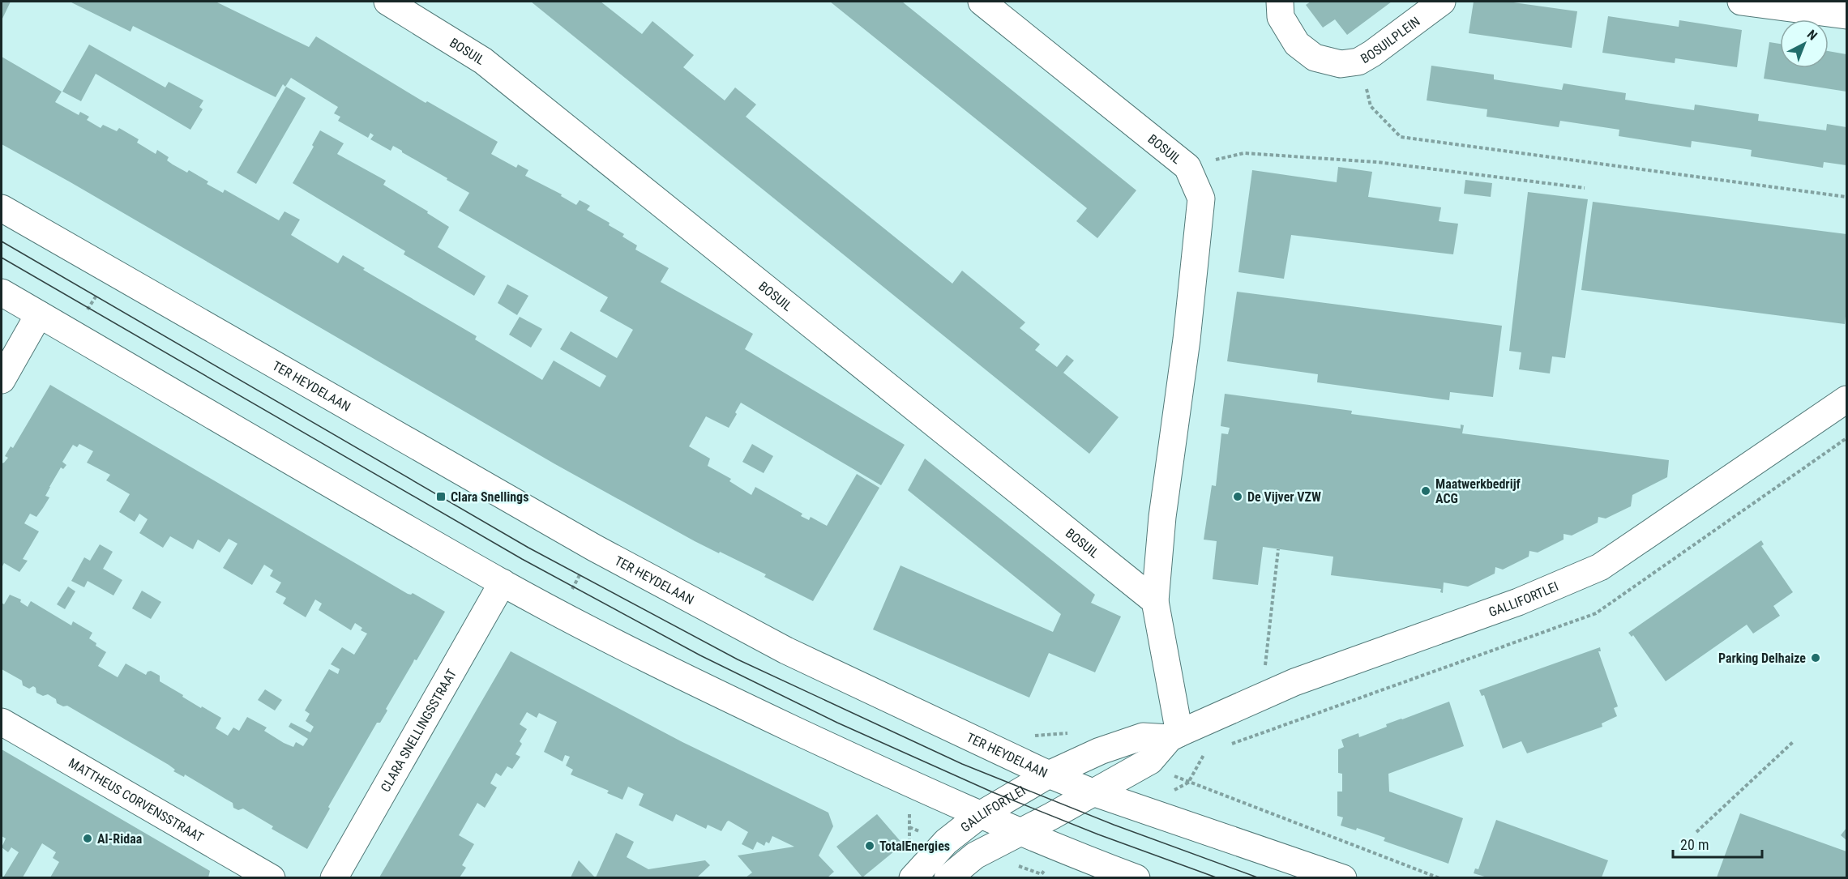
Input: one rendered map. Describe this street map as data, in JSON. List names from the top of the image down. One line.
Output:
{"streets":{"street":["BOSUILPLEIN","BOSUIL","TER HEYDELAAN","GALLIFORTLEI","CLARA SNELLINGSSTRAAT","MATTHEUS CORVENSSTRAAT"]},"crossings":[["BOSUIL","GALLIFORTLEI"],["TER HEYDELAAN","GALLIFORTLEI"]],"places":{"other":["Maatwerkbedrijf ACG","De Vijver VZW","Parking Delhaize","Al-Ridaa","TotalEnergies"],"transit":["Clara Snellings"]},"scale_bar":"20 m","north":"top right"}
